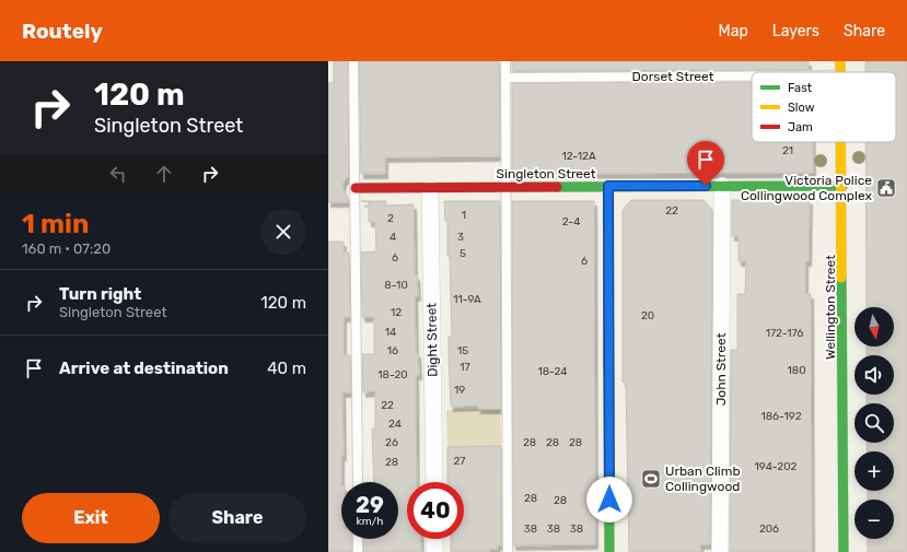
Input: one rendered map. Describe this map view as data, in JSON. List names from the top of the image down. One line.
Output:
{"streets":{"street":["Singleton Street","Wellington Street","Dight Street","John Street"],"lane":["Dorset Street"]},"crossings":[["Singleton Street","Wellington Street"],["Singleton Street","Dight Street"],["Singleton Street","John Street"]],"places":{"public building":["Victoria Police Collingwood Complex"],"sports":["Urban Climb Collingwood"]},"house_numbers":["21","12-12A","22","1","2","2-4","4","3","5","6","6","8-10","11-9A","12","20","14","172-176","16","15","17","180","18-24","18-20","19","22","186-192","24","26","28","28","28","27","28","194-202","28","28","38","38","38","206"],"legend":["Fast","Slow","Jam"],"north":"bottom","page":{"header":"Routely","nav":["Map","Layers","Share"],"turn":["120 m","Singleton Street"],"heading":["1 min","160 m · 07:20"],"list":[{"name":"Turn right","note":"Singleton Street","value":"120 m"},{"name":"Arrive at destination","value":"40 m"}],"map_buttons":["+","−"],"speed":"29 km/h","limit":"40","buttons":["Exit","Share"]}}
